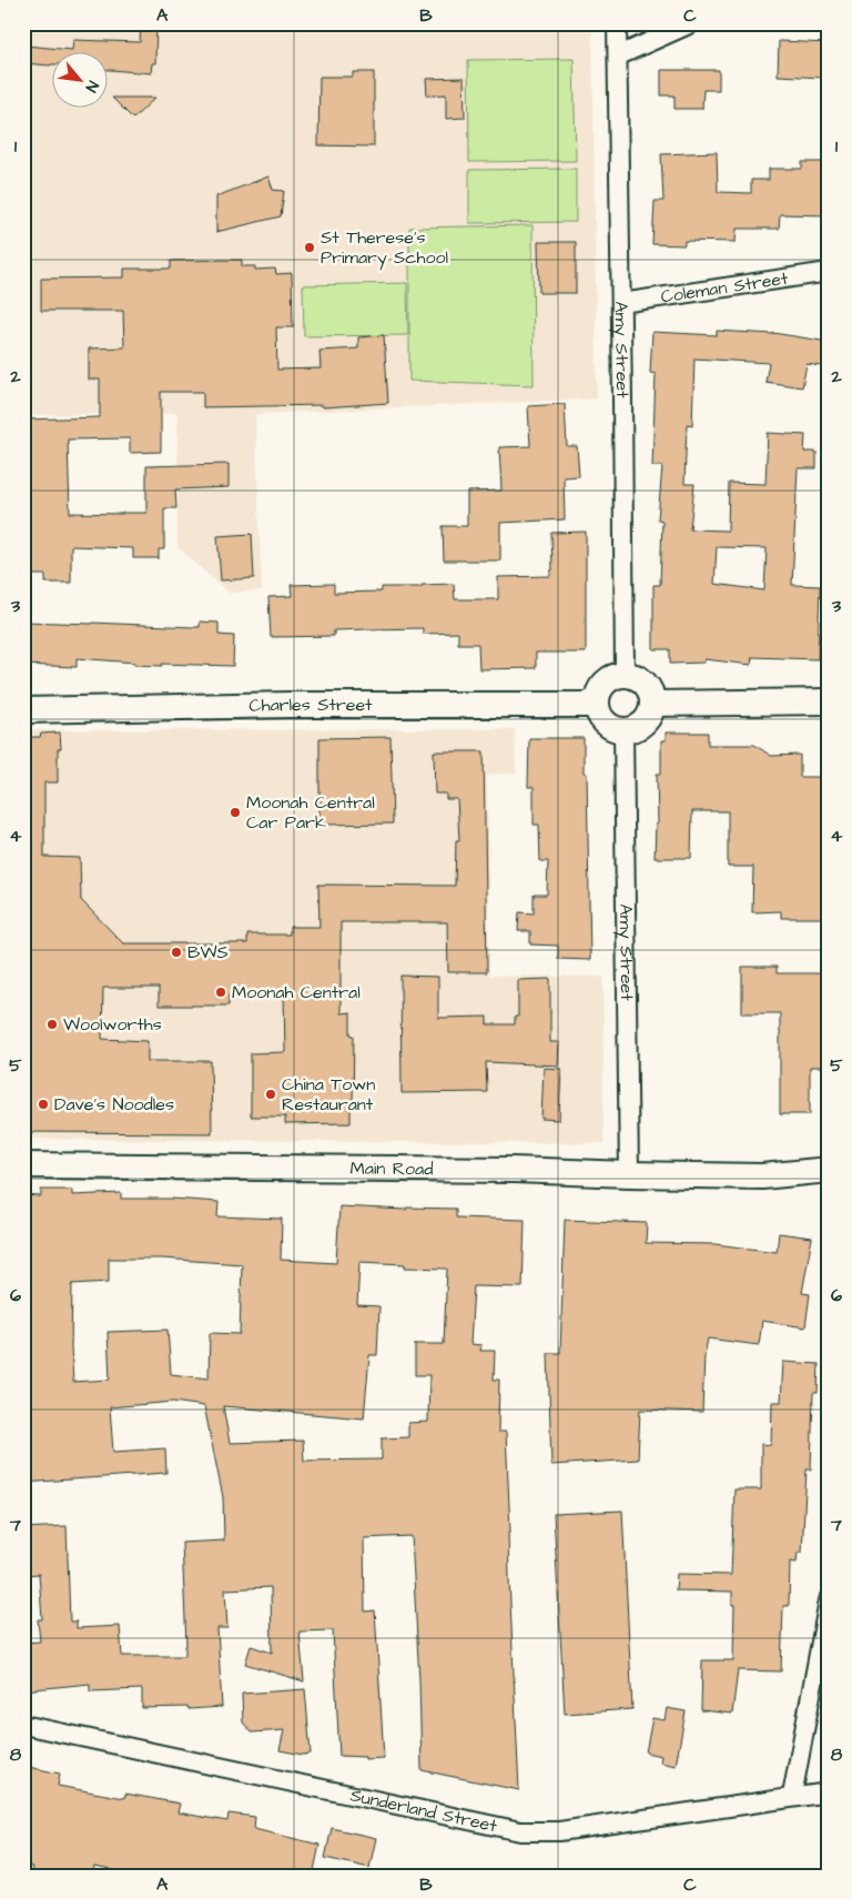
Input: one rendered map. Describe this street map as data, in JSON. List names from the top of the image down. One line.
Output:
{"streets":{"street":["Coleman Street","Amy Street","Charles Street","Main Road","Sunderland Street"]},"crossings":[["Coleman Street","Amy Street"],["Amy Street","Charles Street"],["Amy Street","Main Road"]],"places":["St Therese's Primary School","Moonah Central Car Park","BWS","Moonah Central","Woolworths","China Town Restaurant","Dave's Noodles"],"north":"bottom right","grid":{"columns":["A","B","C"],"rows":["1","2","3","4","5","6","7","8"]}}
